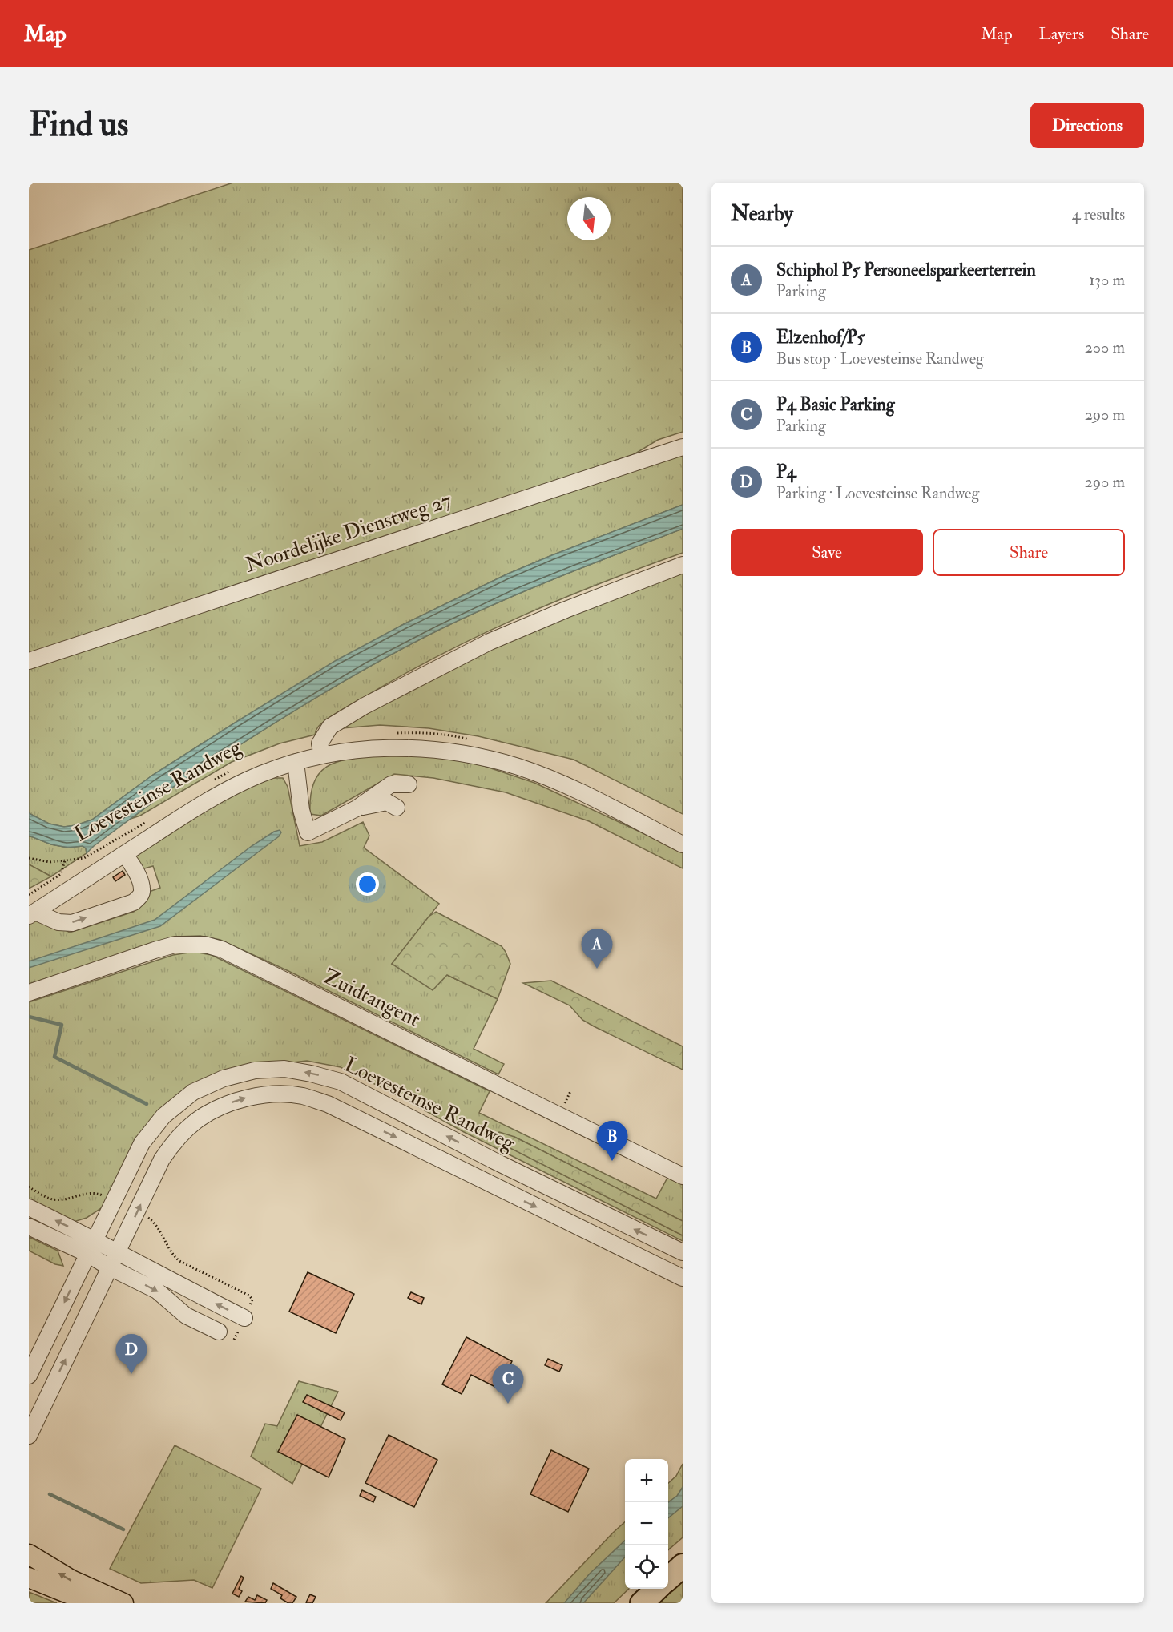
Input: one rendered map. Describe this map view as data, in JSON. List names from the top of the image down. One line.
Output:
{"streets":{"street":["Noordelijke Dienstweg 27","Loevesteinse Randweg","Zuidtangent"]},"north":"bottom","page":{"header":"Map","nav":["Map","Layers","Share"],"buttons":["Directions",["Save","Share"]],"title":"Find us","heading":["Nearby","4 results"],"list":[{"mark":"A","name":"Schiphol P5 Personeelsparkeerterrein","note":"Parking","value":"130 m"},{"mark":"B","name":"Elzenhof/P5","note":"Bus stop · Loevesteinse Randweg","value":"200 m"},{"mark":"C","name":"P4 Basic Parking","note":"Parking","value":"290 m"},{"mark":"D","name":"P4","note":"Parking · Loevesteinse Randweg","value":"290 m"}],"pins":["A","B","D","C"],"map_buttons":["+","−"]}}
